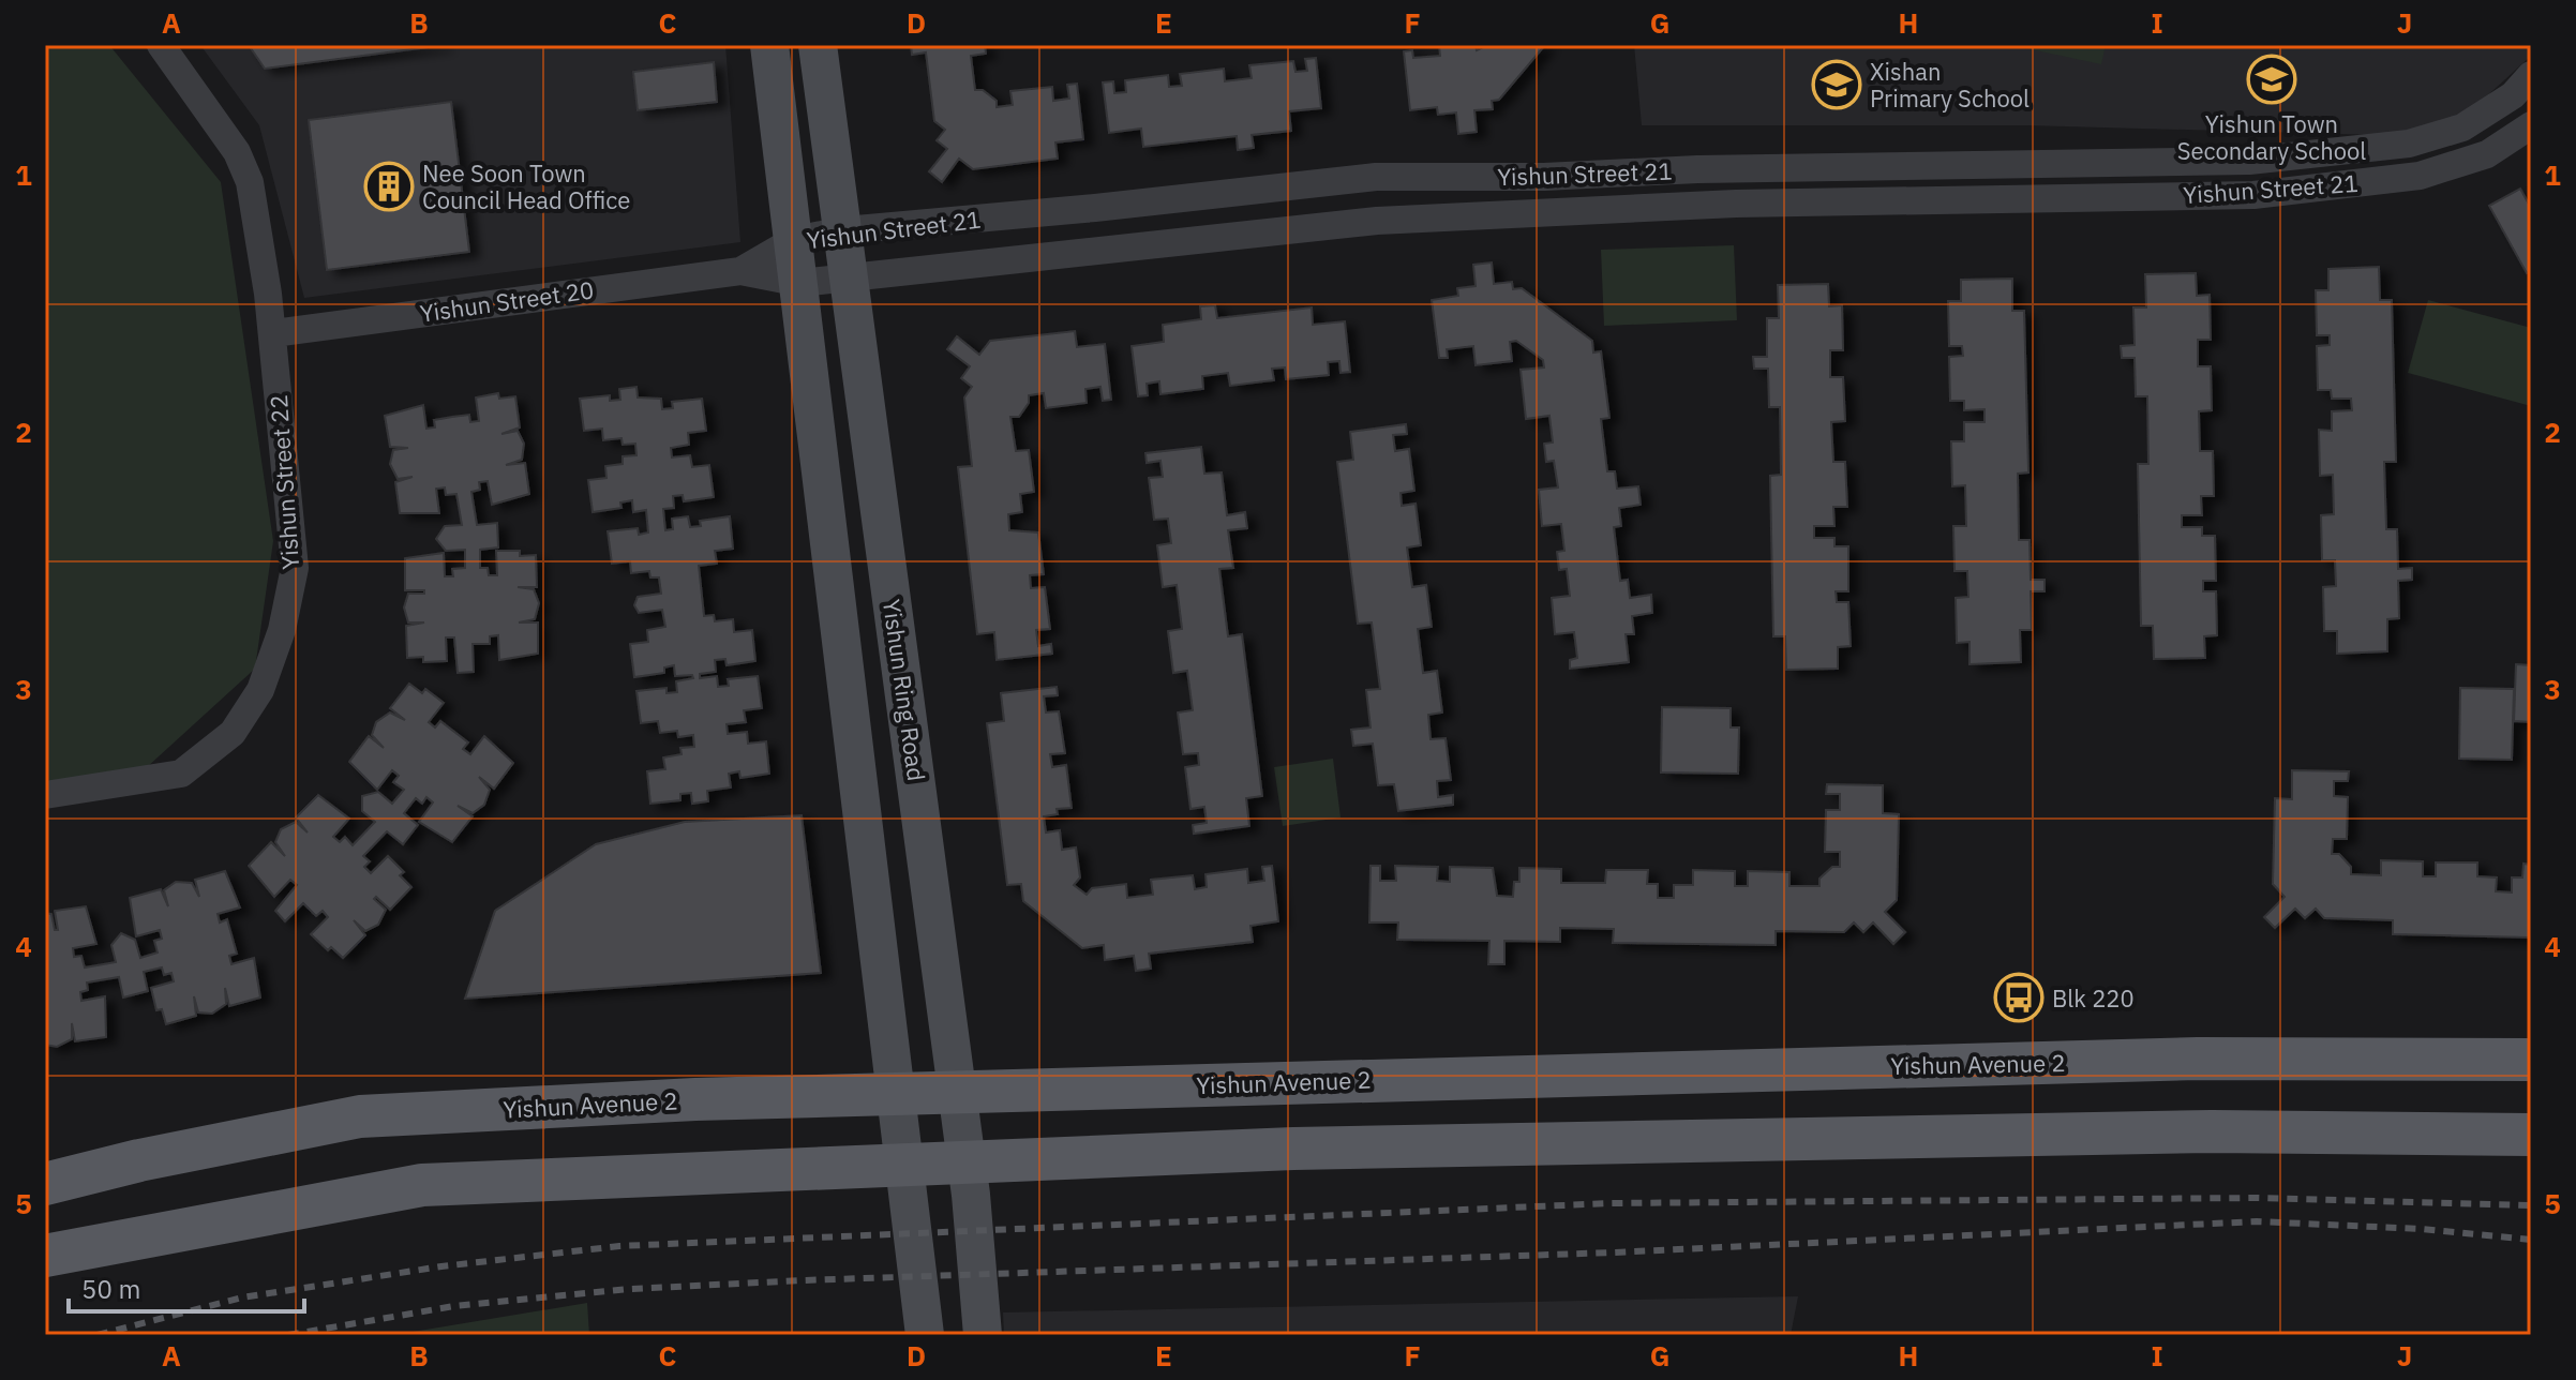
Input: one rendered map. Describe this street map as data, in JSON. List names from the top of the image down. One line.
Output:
{"streets":{"main road":["Yishun Ring Road","Yishun Avenue 2"],"street":["Yishun Street 21","Yishun Street 20","Yishun Street 22"]},"crossings":[["Yishun Street 21","Yishun Street 20"],["Yishun Street 21","Yishun Ring Road"],["Yishun Street 20","Yishun Street 22"],["Yishun Ring Road","Yishun Avenue 2"]],"places":{"school or university":["Yishun Town Secondary School","Xishan Primary School"],"building":["Nee Soon Town Council Head Office"],"bus stop":["Blk 220"]},"scale_bar":"50 m","grid":{"columns":["A","B","C","D","E","F","G","H","I","J"],"rows":["1","2","3","4","5"]}}
